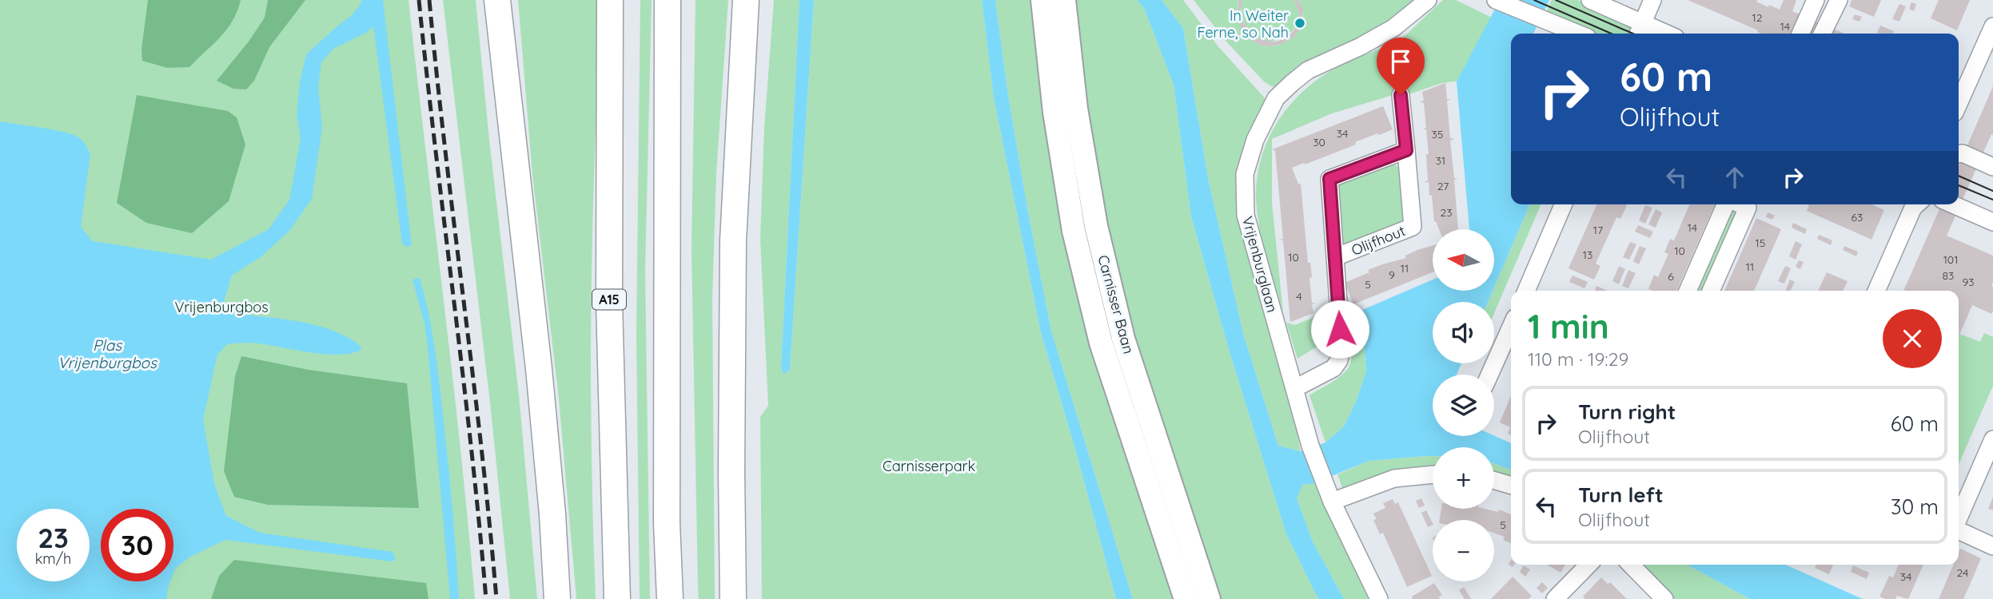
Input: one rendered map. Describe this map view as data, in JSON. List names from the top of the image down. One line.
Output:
{"streets":{"highway":["A15"],"main road":["Carnisser Baan"],"street":["Olijfhout","Vrijenburglaan"]},"crossings":[["Olijfhout","Vrijenburglaan"]],"water":["Plas Vrijenburgbos"],"parks":["Vrijenburgbos","Carnisserpark"],"places":["In Weiter Ferne, so Nah"],"house_numbers":["12","14","34","35","30","31","27","23","63","14","17","15","10","13","10","101","11","11","9","83","6","93","5","4","5","24","34"],"north":"left","page":{"turn":["60 m","Olijfhout"],"map_buttons":["+","−"],"heading":["1 min","110 m · 19:29"],"list":[{"name":"Turn right","note":"Olijfhout","value":"60 m"},{"name":"Turn left","note":"Olijfhout","value":"30 m"}],"speed":"23 km/h","limit":"30"}}
